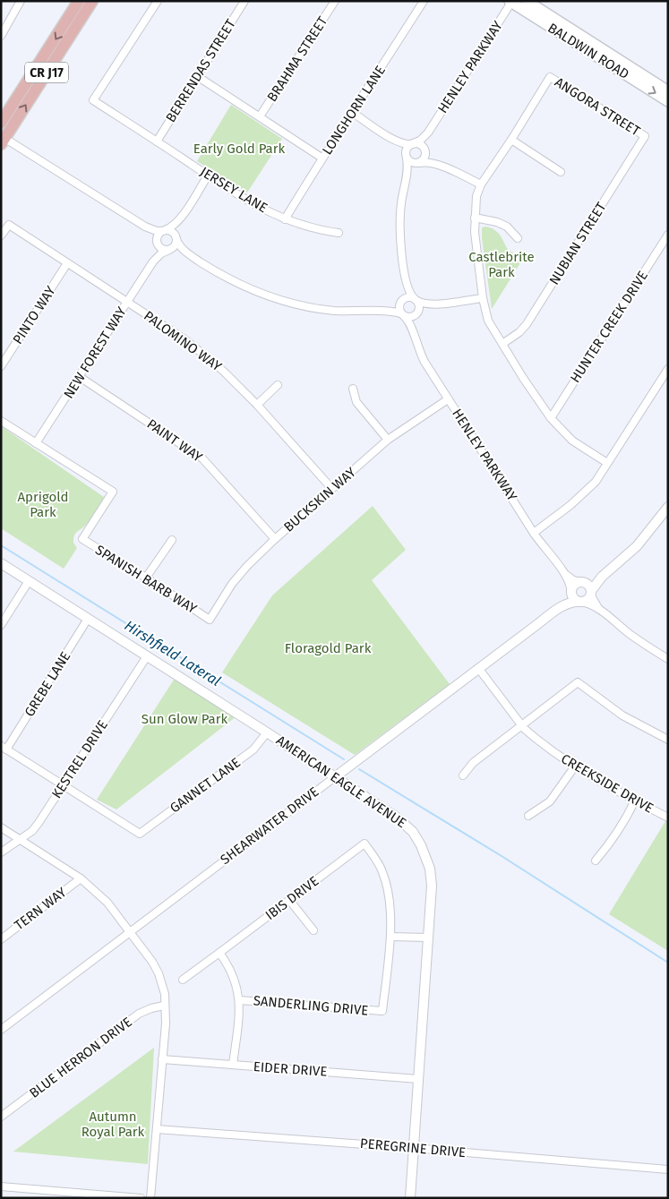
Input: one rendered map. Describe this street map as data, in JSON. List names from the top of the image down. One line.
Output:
{"streets":{"main road":["BALDWIN ROAD","CR J17"],"street":["BRAHMA STREET","HENLEY PARKWAY","BERRENDAS STREET","ANGORA STREET","LONGHORN LANE","JERSEY LANE","NUBIAN STREET","PINTO WAY","HUNTER CREEK DRIVE","PALOMINO WAY","NEW FOREST WAY","PAINT WAY","BUCKSKIN WAY","SPANISH BARB WAY","GREBE LANE","KESTREL DRIVE","AMERICAN EAGLE AVENUE","CREEKSIDE DRIVE","GANNET LANE","SHEARWATER DRIVE","IBIS DRIVE","TERN WAY","SANDERLING DRIVE","BLUE HERRON DRIVE","EIDER DRIVE","PEREGRINE DRIVE"]},"crossings":[["BALDWIN ROAD","HENLEY PARKWAY"],["HENLEY PARKWAY","BUCKSKIN WAY"],["HENLEY PARKWAY","SHEARWATER DRIVE"],["BERRENDAS STREET","JERSEY LANE"],["ANGORA STREET","NUBIAN STREET"],["LONGHORN LANE","JERSEY LANE"],["PINTO WAY","PALOMINO WAY"],["PALOMINO WAY","NEW FOREST WAY"],["PALOMINO WAY","BUCKSKIN WAY"],["NEW FOREST WAY","PAINT WAY"],["NEW FOREST WAY","SPANISH BARB WAY"],["PAINT WAY","BUCKSKIN WAY"],["BUCKSKIN WAY","SPANISH BARB WAY"],["GREBE LANE","AMERICAN EAGLE AVENUE"],["KESTREL DRIVE","AMERICAN EAGLE AVENUE"],["KESTREL DRIVE","GANNET LANE"],["AMERICAN EAGLE AVENUE","GANNET LANE"],["AMERICAN EAGLE AVENUE","SHEARWATER DRIVE"],["AMERICAN EAGLE AVENUE","EIDER DRIVE"],["AMERICAN EAGLE AVENUE","PEREGRINE DRIVE"],["CREEKSIDE DRIVE","SHEARWATER DRIVE"],["IBIS DRIVE","SANDERLING DRIVE"]],"water":["Hirshfield Lateral"],"parks":["Early Gold Park","Castlebrite Park","Aprigold Park","Floragold Park","Sun Glow Park","Autumn Royal Park"]}
